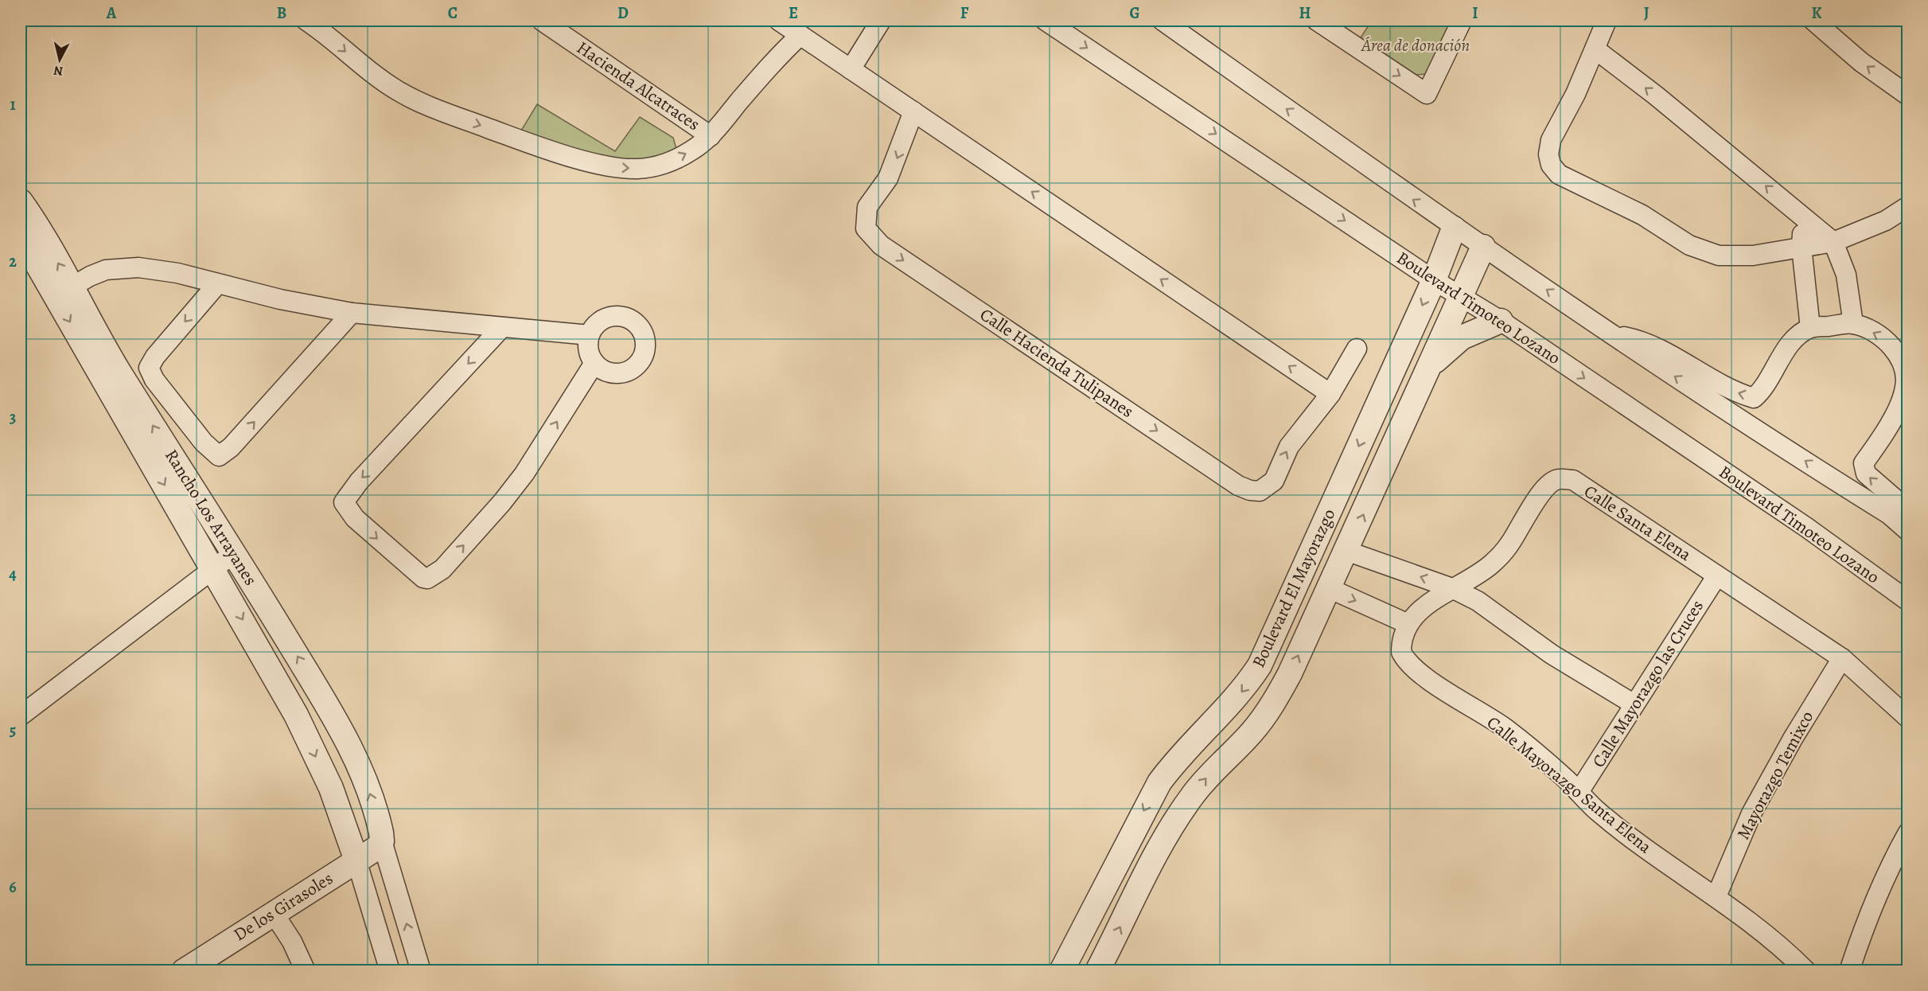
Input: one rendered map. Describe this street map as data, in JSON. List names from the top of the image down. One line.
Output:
{"streets":{"street":["Hacienda Alcatraces","Boulevard Timoteo Lozano","Calle Hacienda Tulipanes","Rancho Los Arrayanes","Calle Santa Elena","Boulevard El Mayorazgo","Calle Mayorazgo las Cruces","Mayorazgo Temixco","Calle Mayorazgo Santa Elena","De los Girasoles"]},"crossings":[["Boulevard Timoteo Lozano","Boulevard El Mayorazgo"],["Rancho Los Arrayanes","De los Girasoles"],["Calle Santa Elena","Calle Mayorazgo las Cruces"],["Calle Santa Elena","Mayorazgo Temixco"],["Calle Santa Elena","Calle Mayorazgo Santa Elena"],["Calle Mayorazgo las Cruces","Calle Mayorazgo Santa Elena"],["Mayorazgo Temixco","Calle Mayorazgo Santa Elena"]],"parks":["Área de donación"],"north":"bottom","grid":{"columns":["A","B","C","D","E","F","G","H","I","J","K"],"rows":["1","2","3","4","5","6"]}}
